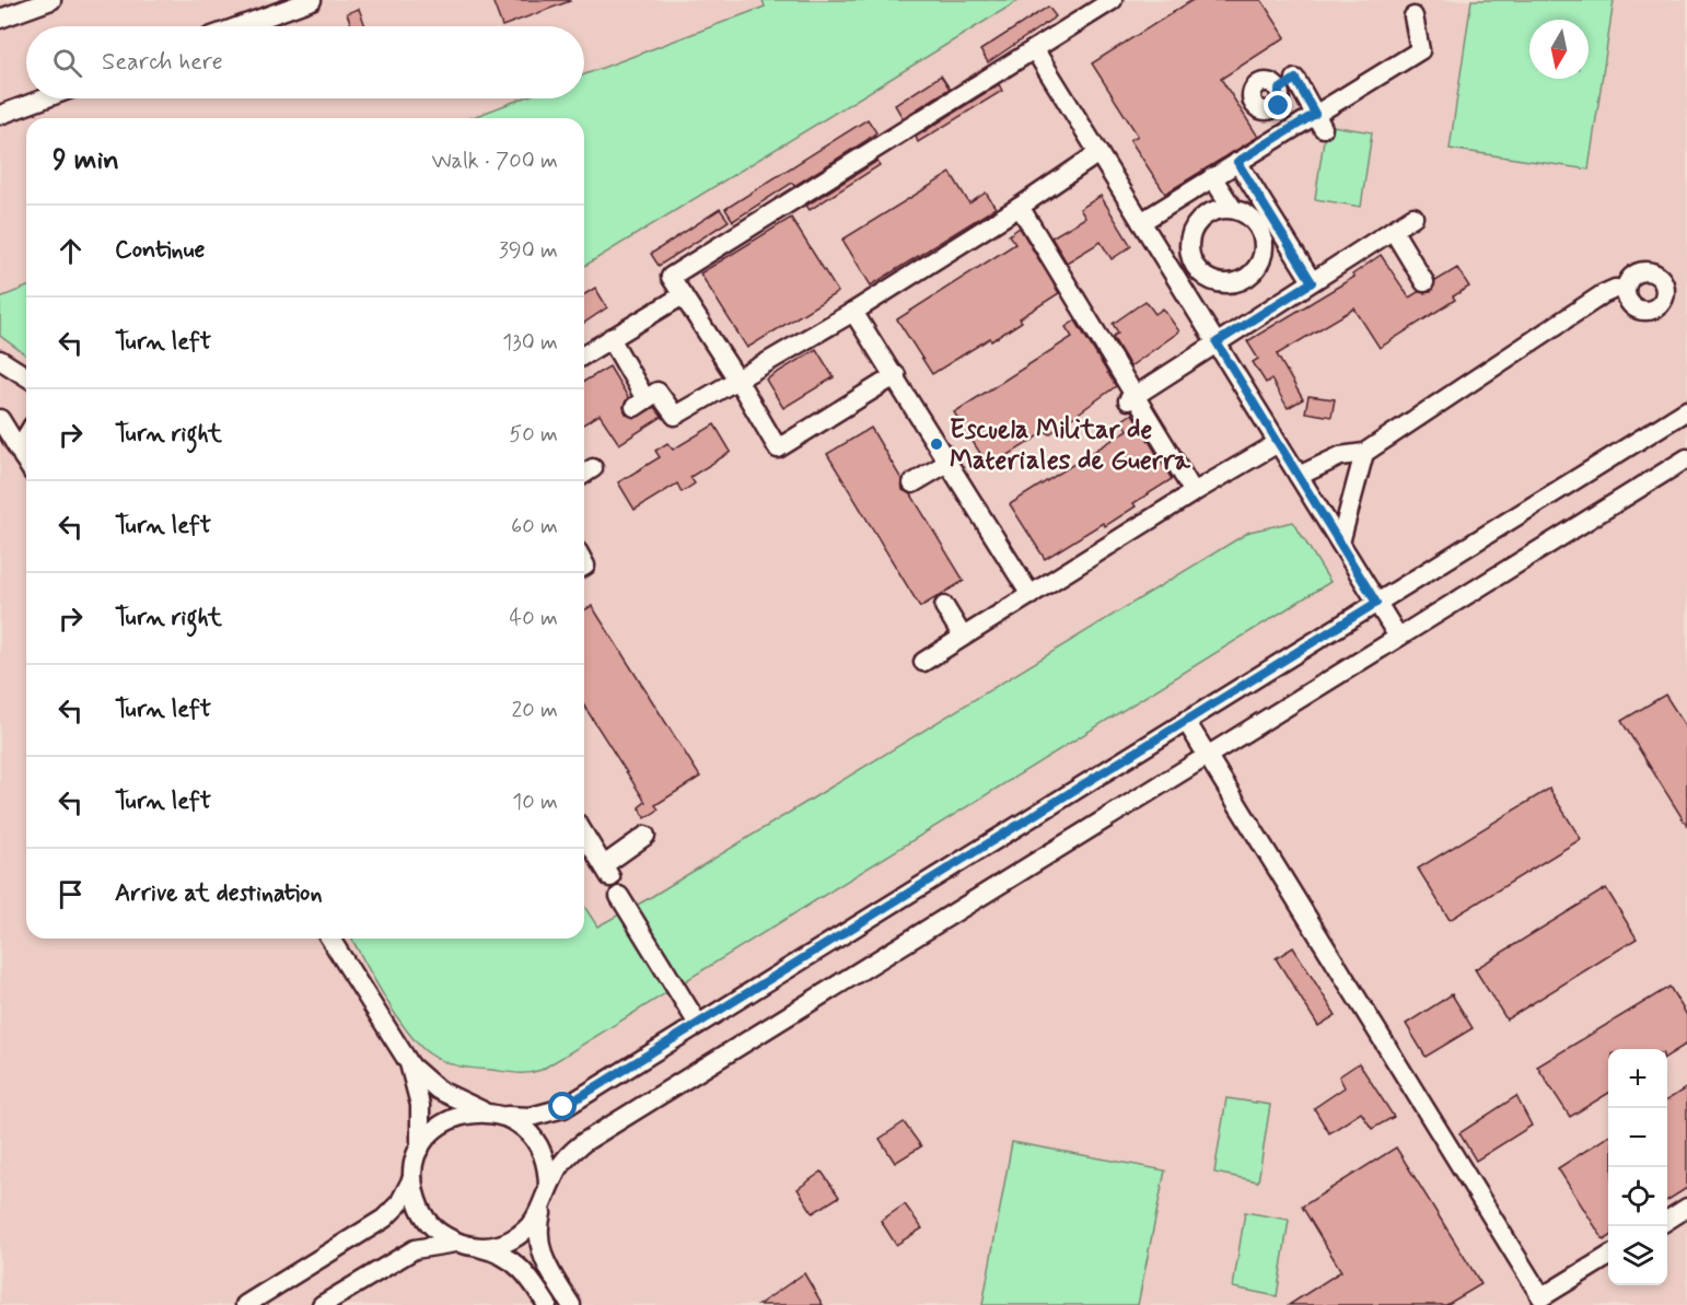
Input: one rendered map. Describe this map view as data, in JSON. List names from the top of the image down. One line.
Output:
{"places":["Escuela Militar de Materiales de Guerra"],"north":"bottom","page":{"search":"Search here","heading":["9 min","Walk · 700 m"],"list":[["Continue","390 m"],["Turn left","130 m"],["Turn right","50 m"],["Turn left","60 m"],["Turn right","40 m"],["Turn left","20 m"],["Turn left","10 m"],"Arrive at destination"],"map_buttons":["+","−"]}}
